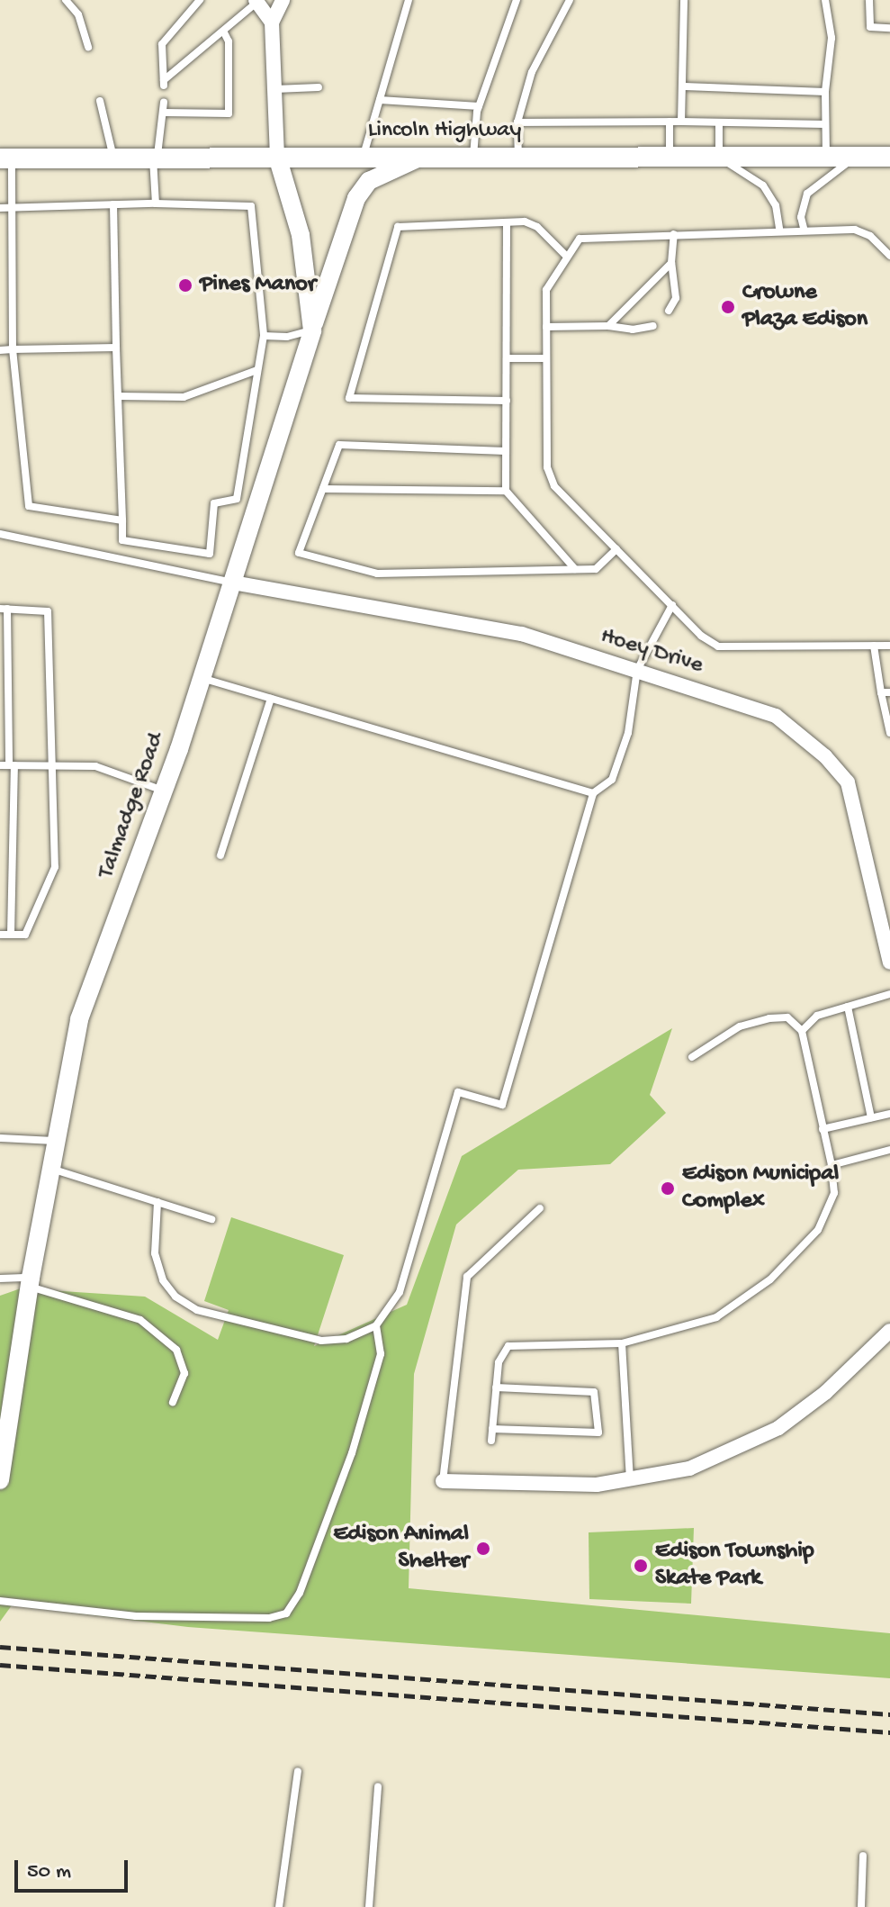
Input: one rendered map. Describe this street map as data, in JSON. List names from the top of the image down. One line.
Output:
{"streets":{"main road":["Lincoln Highway"],"street":["Hoey Drive","Talmadge Road"]},"crossings":[["Lincoln Highway","Talmadge Road"],["Hoey Drive","Talmadge Road"]],"places":["Pines Manor","Crowne Plaza Edison","Edison Municipal Complex","Edison Animal Shelter","Edison Township Skate Park"],"scale_bar":"50 m"}
